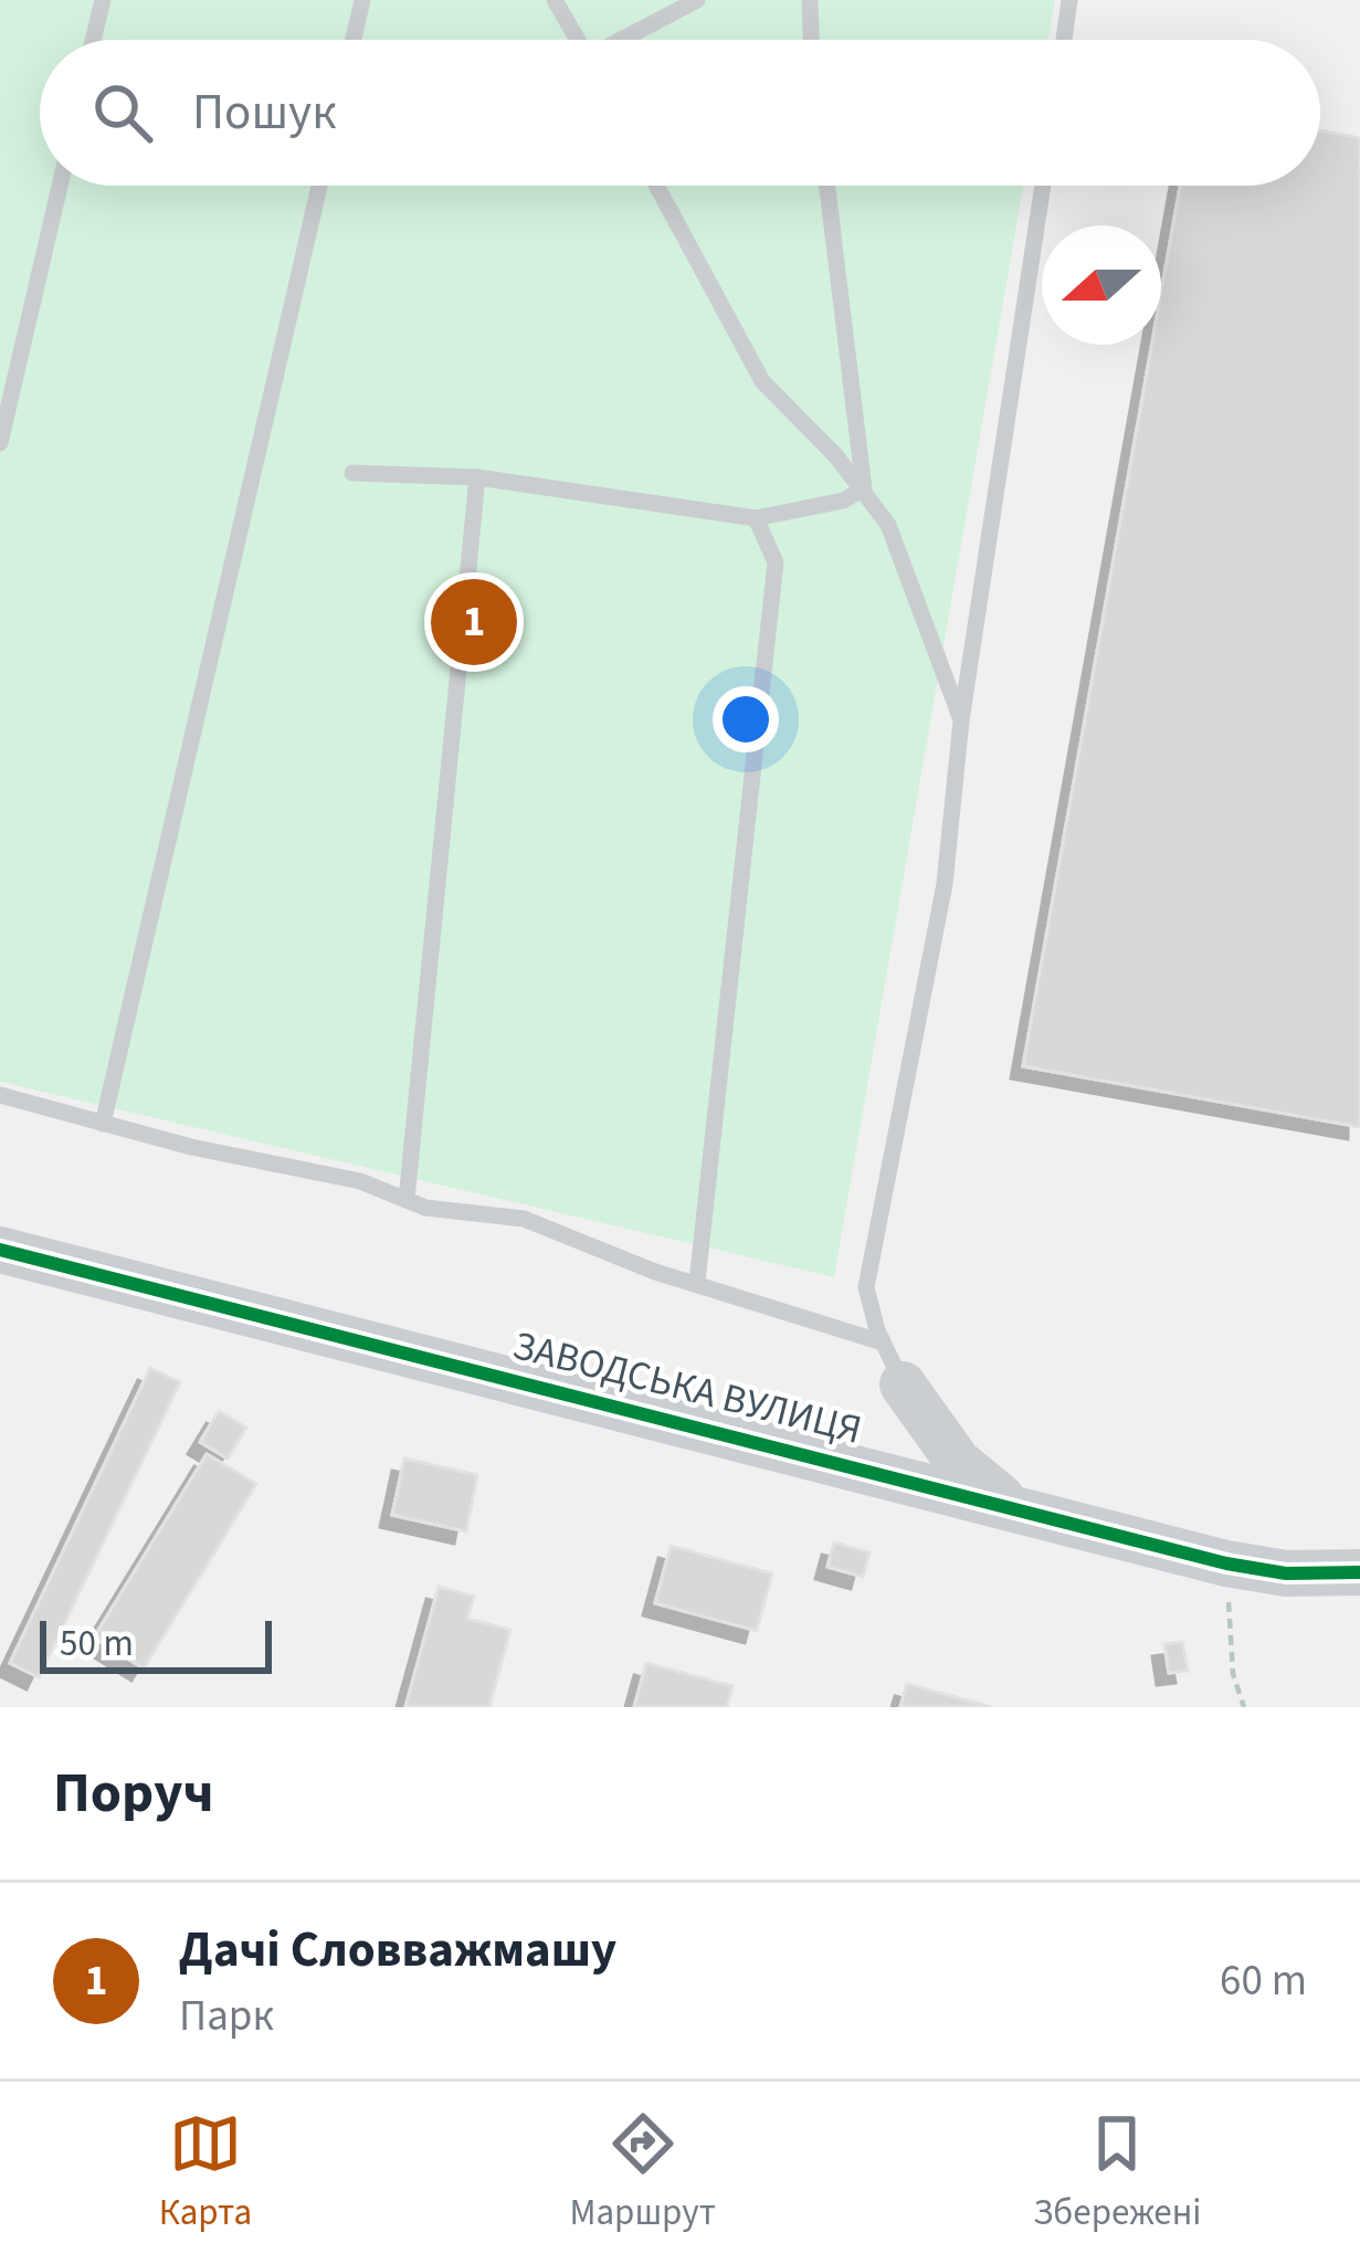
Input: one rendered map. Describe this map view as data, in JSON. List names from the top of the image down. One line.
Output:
{"streets":{"street":["ЗАВОДСЬКА ВУЛИЦЯ"]},"scale_bar":"50 m","north":"left","page":{"search":"Пошук","pins":"1","scale":"50 m","heading":"Поруч","list":[{"mark":"1","name":"Дачі Словважмашу","note":"Парк","value":"60 m"}],"nav":["Карта","Маршрут","Збережені"]}}
